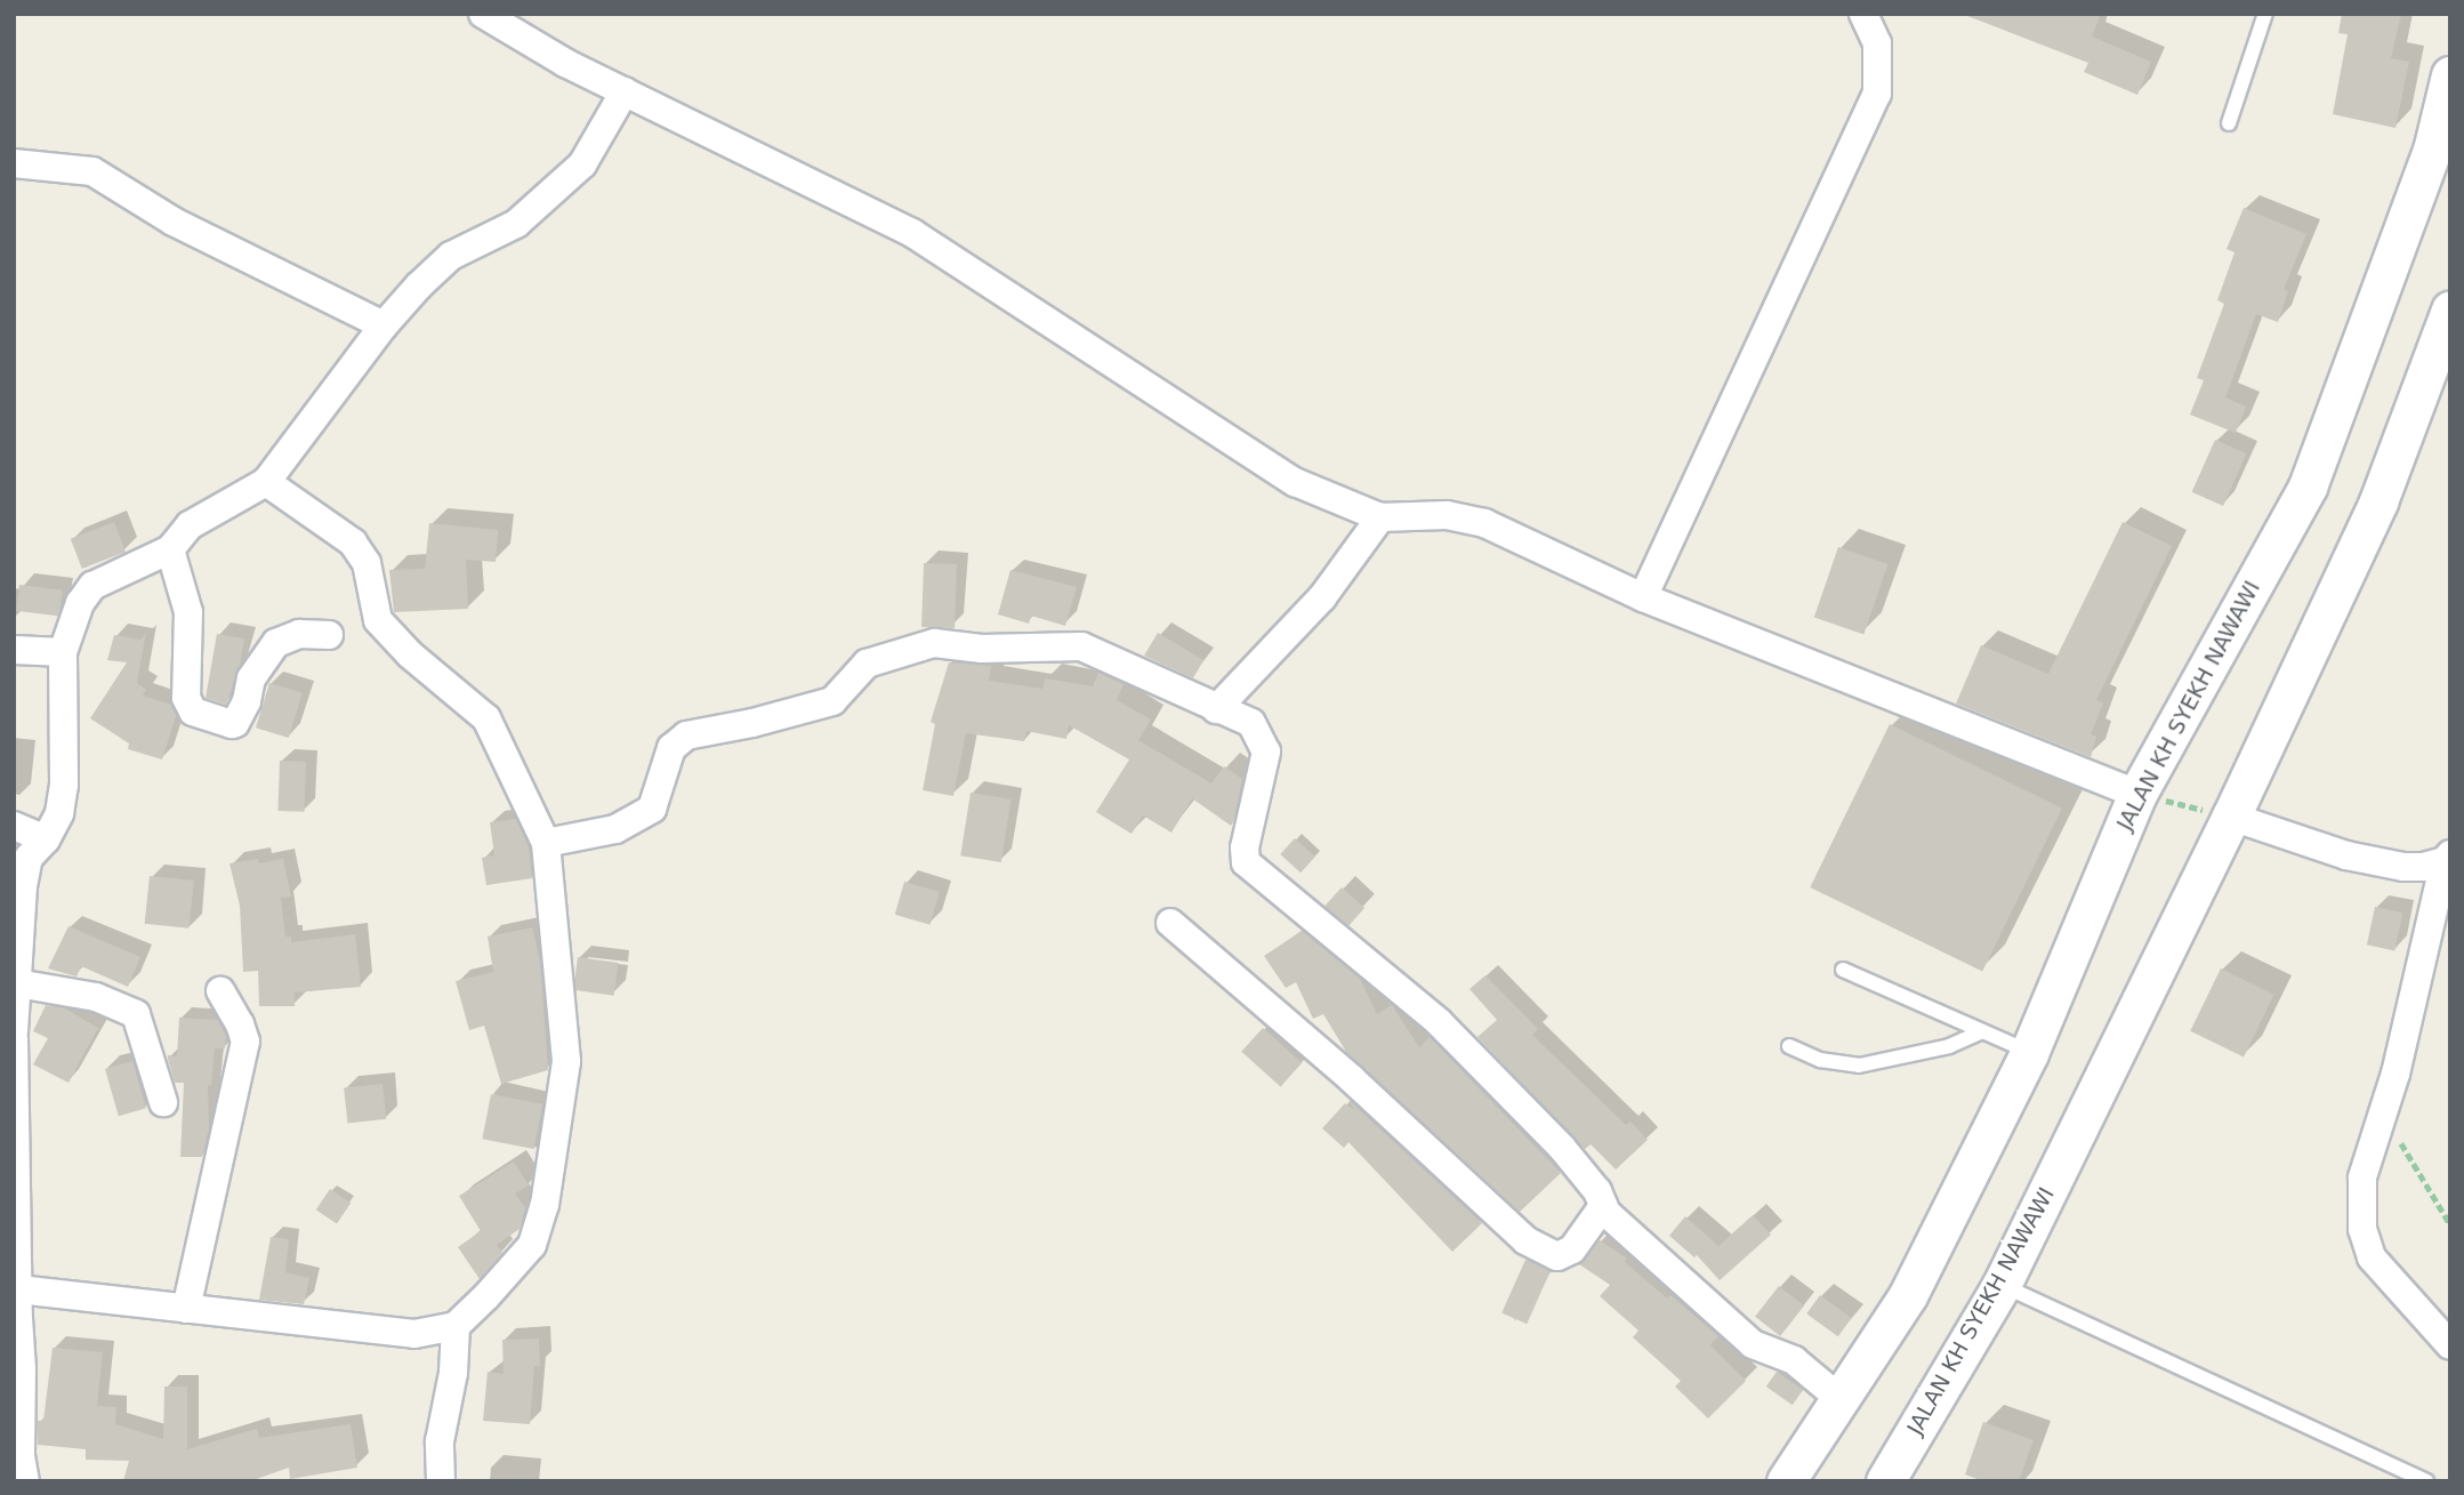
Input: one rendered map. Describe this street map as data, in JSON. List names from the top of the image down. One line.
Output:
{"streets":{"main road":["JALAN KH SYEKH NAWAWI"]}}
